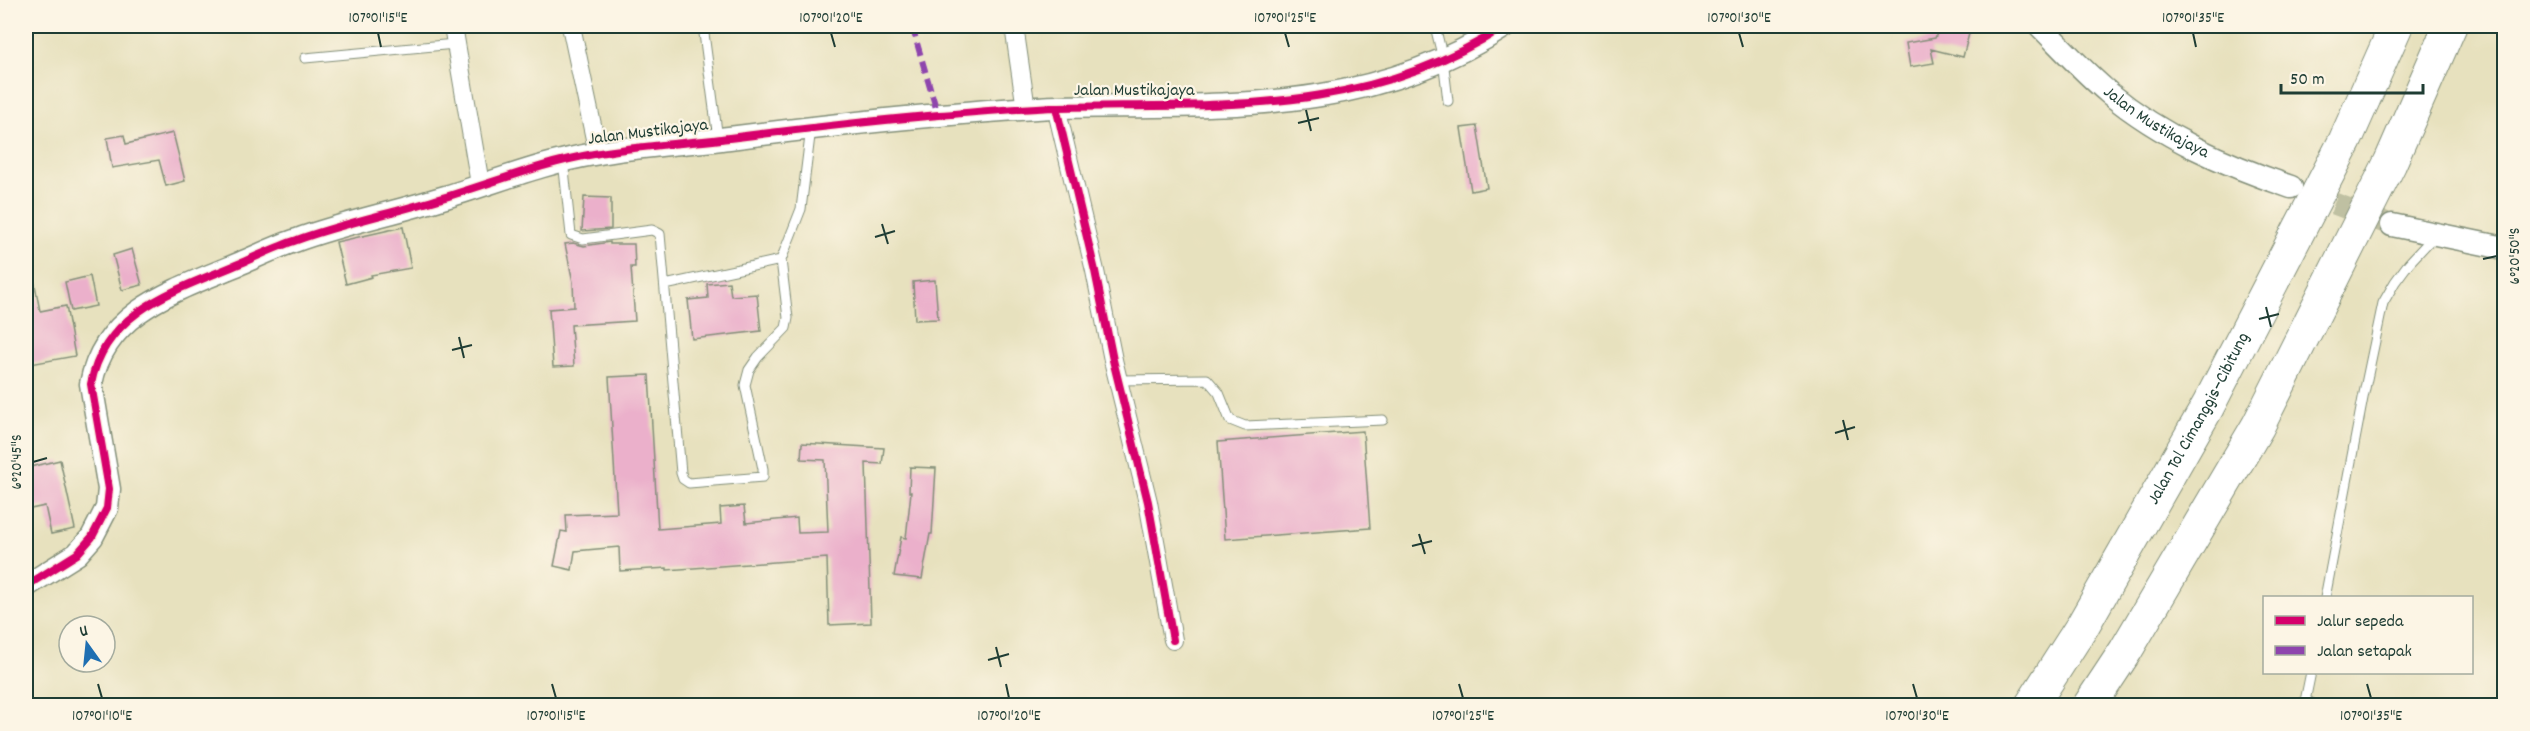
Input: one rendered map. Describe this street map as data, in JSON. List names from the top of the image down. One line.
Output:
{"streets":{"highway":["Jalan Tol Cimanggis–Cibitung"],"street":["Jalan Mustikajaya"]},"legend":["Jalur sepeda","Jalan setapak"],"scale_bar":"50 m","north":"top","coordinates":["107°01'15\"E","107°01'20\"E","107°01'25\"E","107°01'30\"E","107°01'35\"E","6°20'50\"S","6°20'45\"S","107°01'10\"E"]}
